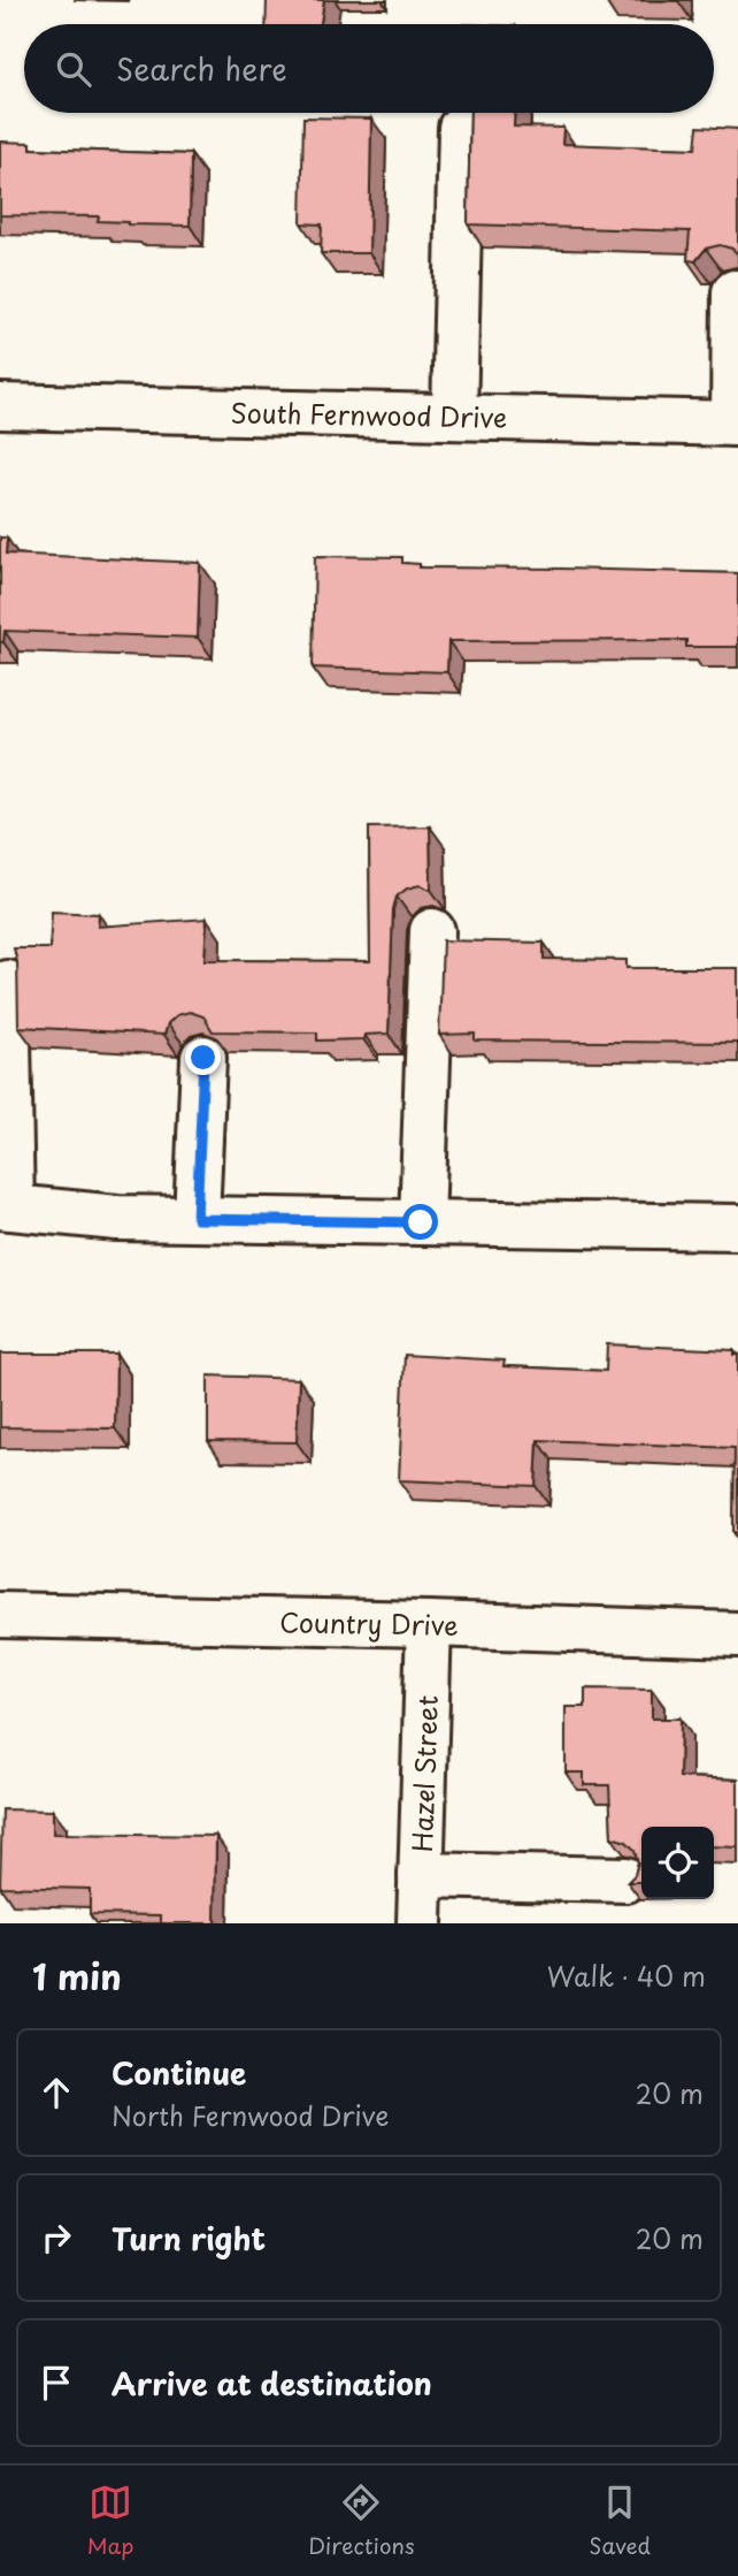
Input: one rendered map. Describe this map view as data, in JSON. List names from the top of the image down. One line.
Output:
{"streets":{"street":["South Fernwood Drive","Country Drive","Hazel Street"]},"crossings":[["Country Drive","Hazel Street"]],"page":{"search":"Search here","heading":["1 min","Walk · 40 m"],"list":[["Continue","North Fernwood Drive","20 m"],["Turn right","20 m"],"Arrive at destination"],"nav":["Map","Directions","Saved"]}}
